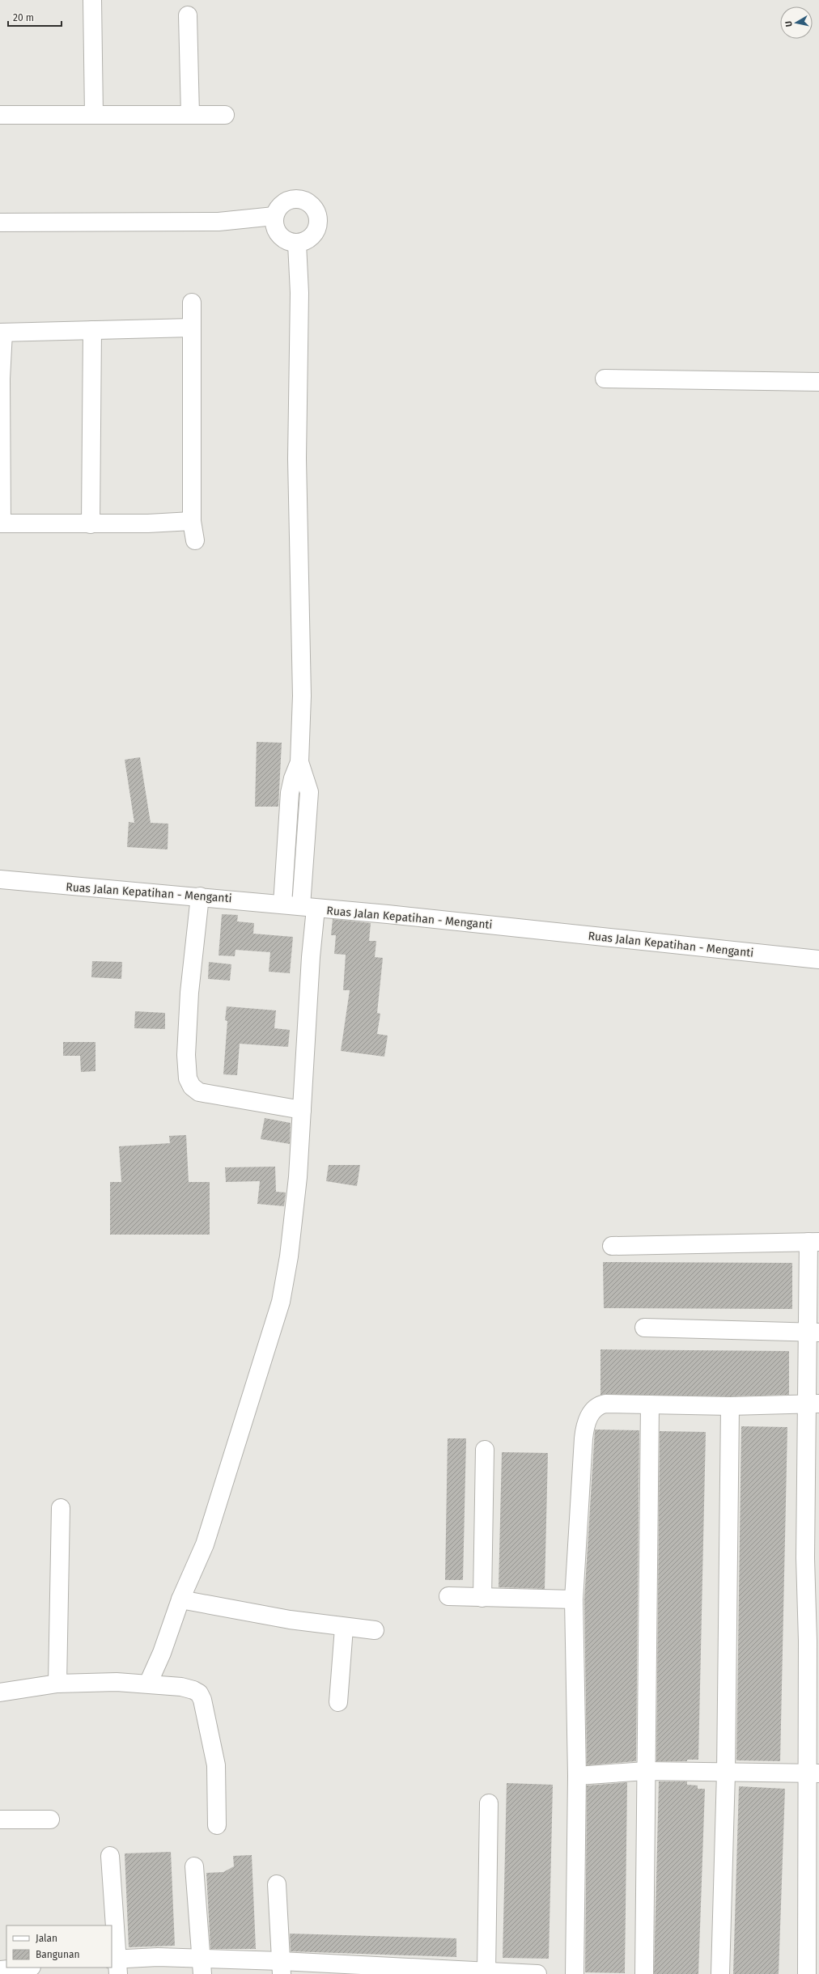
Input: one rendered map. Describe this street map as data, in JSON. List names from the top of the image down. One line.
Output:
{"streets":{"street":["Ruas Jalan Kepatihan - Menganti"]},"legend":["Jalan","Bangunan"],"scale_bar":"20 m","north":"left"}
